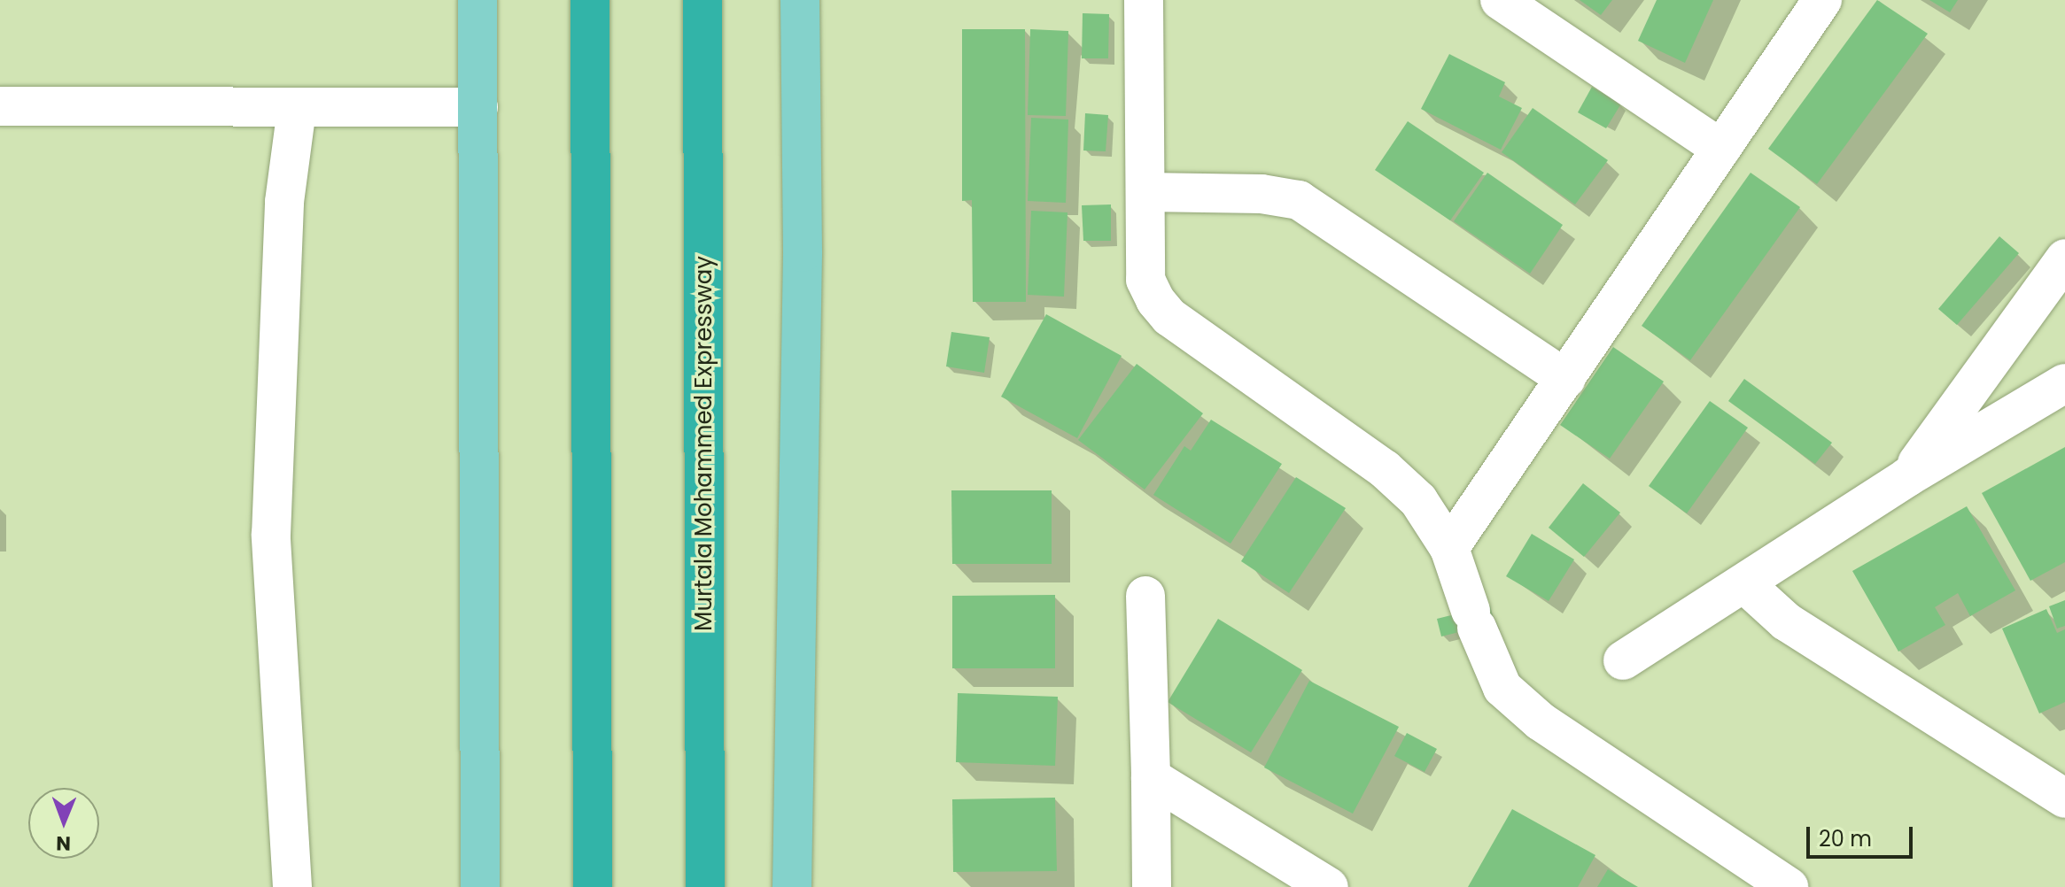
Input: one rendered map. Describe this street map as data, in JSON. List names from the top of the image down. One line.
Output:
{"streets":{"highway":["Murtala Mohammed Expressway"]},"scale_bar":"20 m","north":"bottom"}
